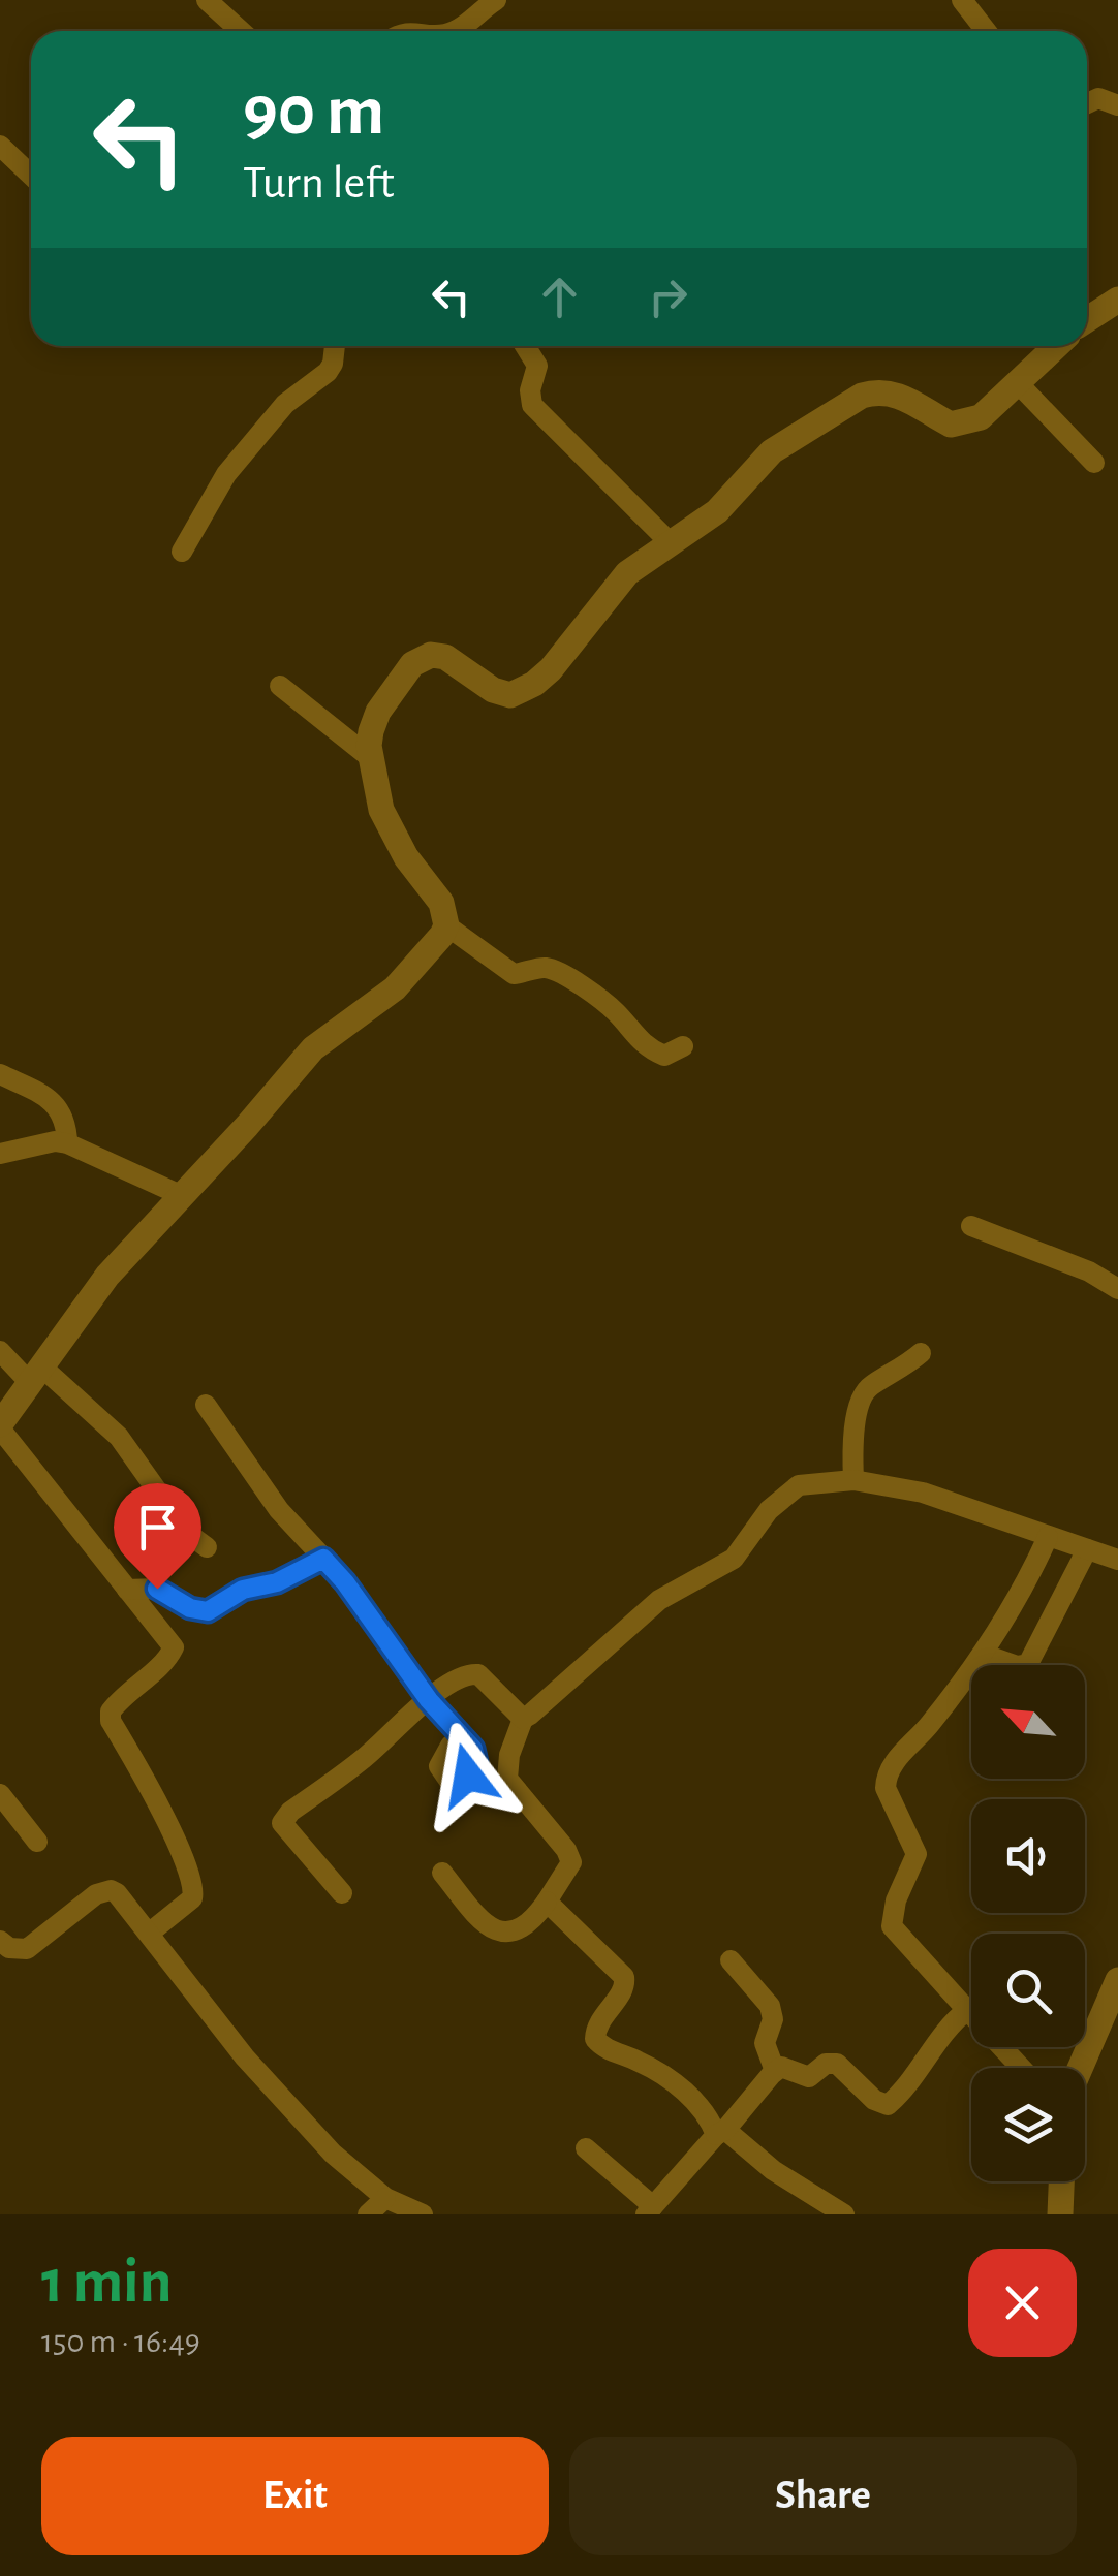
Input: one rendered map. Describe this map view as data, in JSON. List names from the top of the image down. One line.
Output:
{"north":"top left","page":{"turn":["90 m","Turn left"],"heading":["1 min","150 m · 16:49"],"buttons":["Exit","Share"]}}
